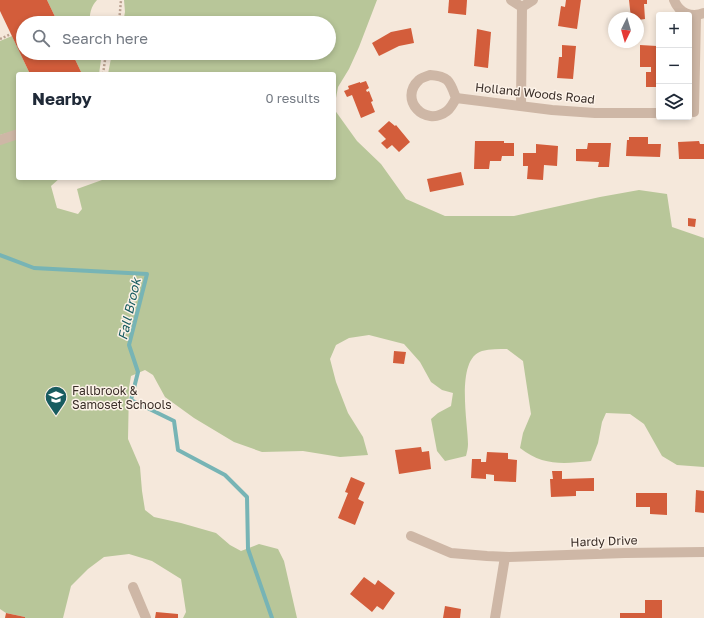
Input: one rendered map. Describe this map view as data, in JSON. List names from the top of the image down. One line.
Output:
{"streets":{"street":["Holland Woods Road","Hardy Drive"]},"water":["Fall Brook"],"places":{"school or university":["Fallbrook & Samoset Schools"]},"north":"bottom","page":{"map_buttons":["+","−"],"search":"Search here","heading":["Nearby","0 results"]}}
